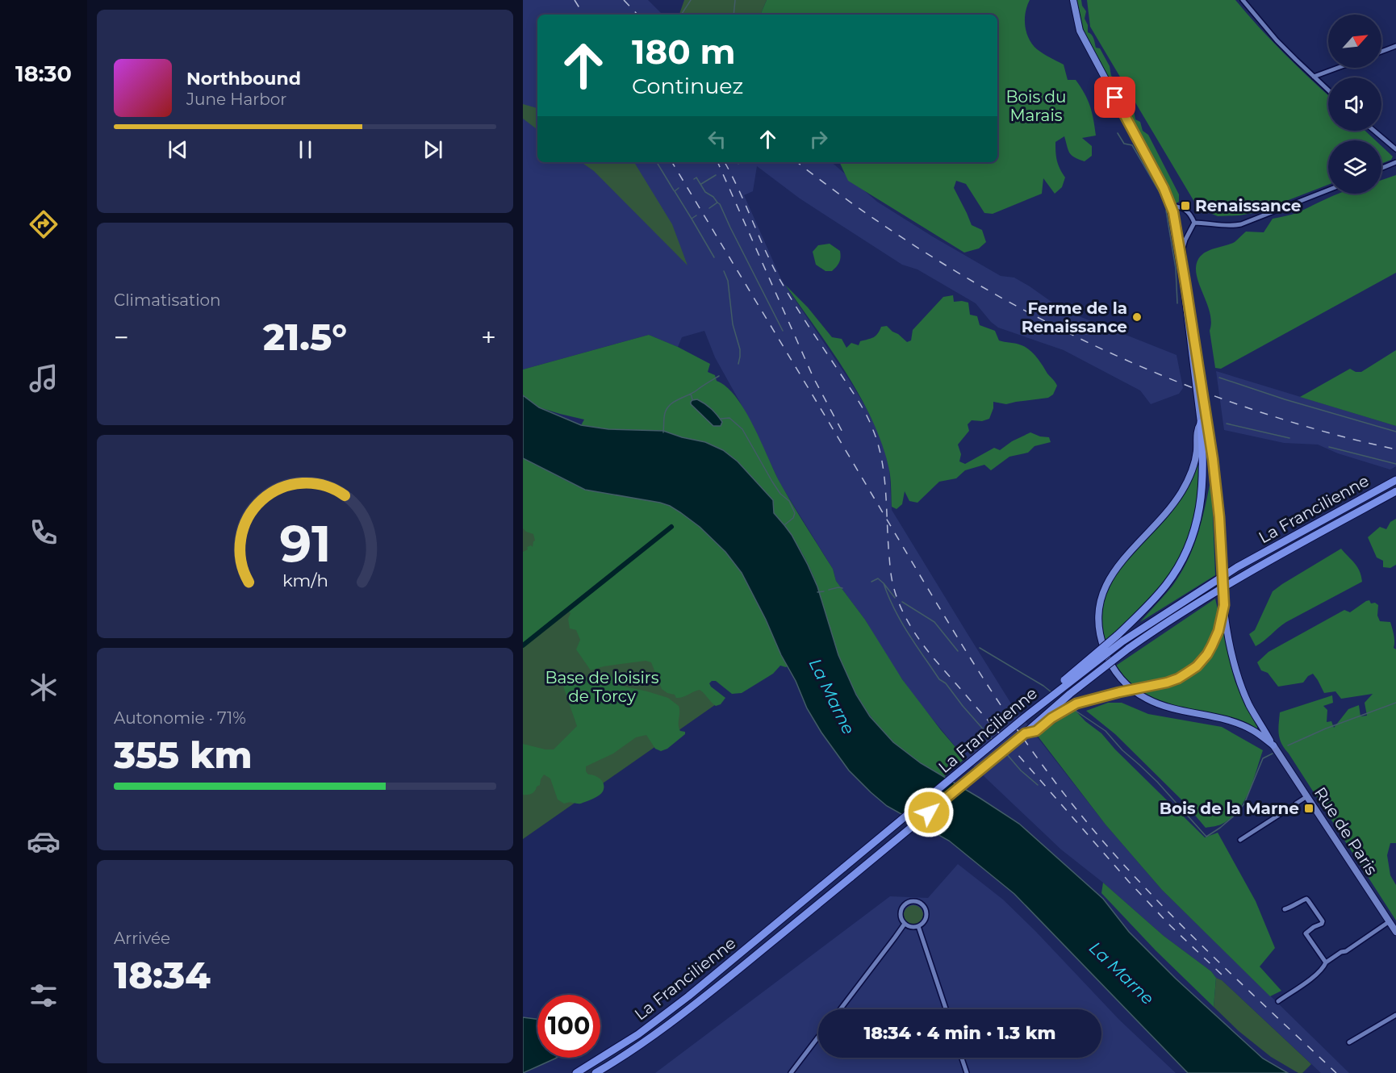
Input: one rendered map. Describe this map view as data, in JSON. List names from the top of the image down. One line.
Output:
{"streets":{"highway":["La Francilienne"],"main road":["Rue de Paris"]},"water":["La Marne"],"parks":["Bois du Marais","Base de loisirs de Torcy"],"places":{"transit":["Renaissance","Bois de la Marne"],"other":["Ferme de la Renaissance"]},"north":"top right","page":{"tabs":"18:30","turn":["180 m","Continuez"],"song":["Northbound","June Harbor"],"tile":["Climatisation",["Autonomie · 71%","355 km"],["Arrivée","18:34"]],"heat":["−","21.5°","+"],"limit":"100","trip":"18:34 · 4 min · 1.3 km","gauge":["91","km/h"]}}
